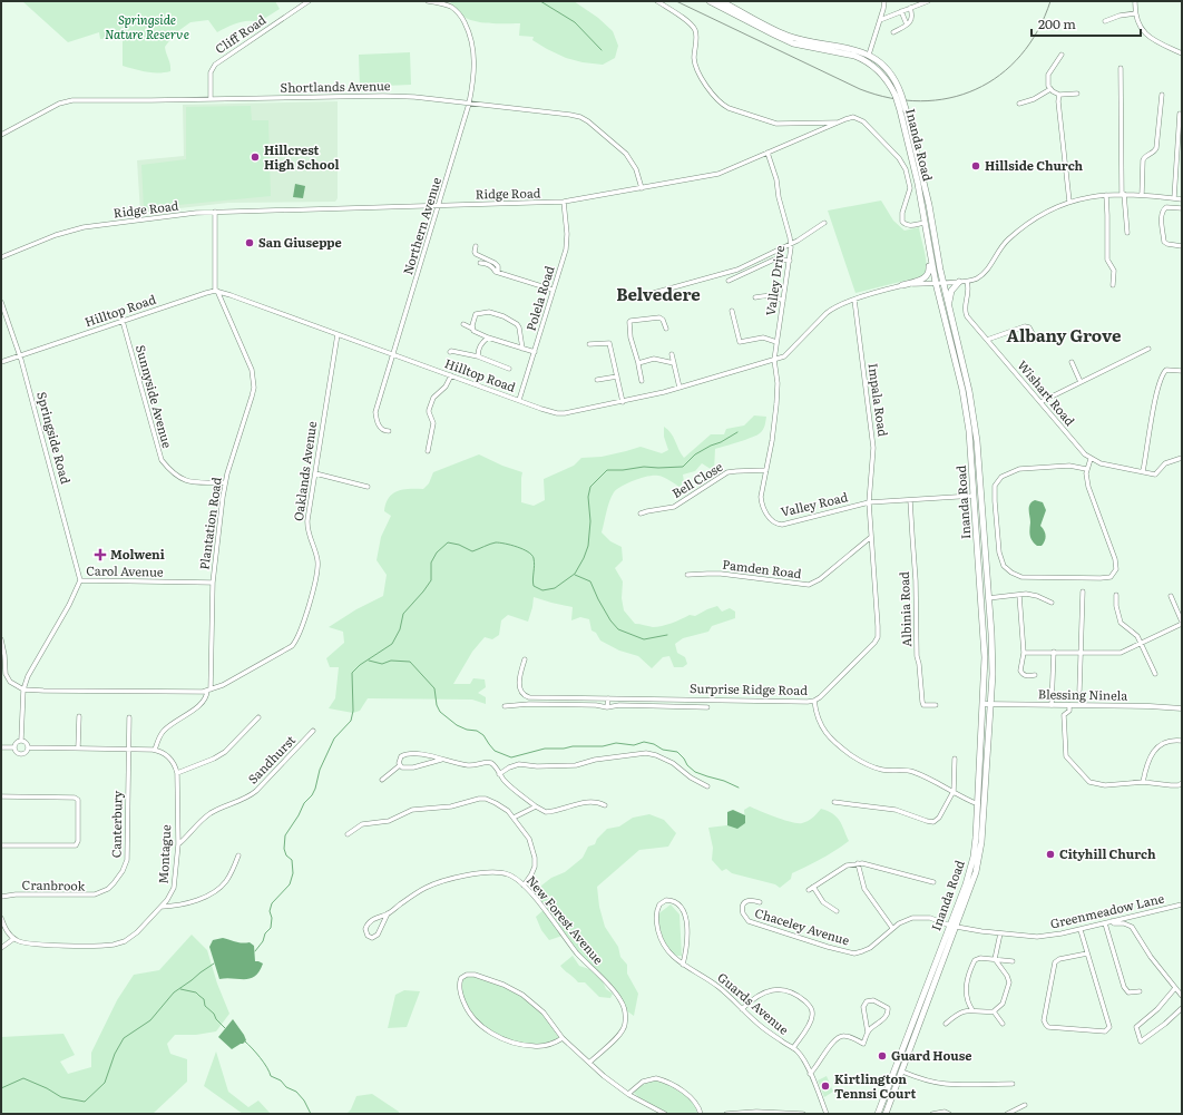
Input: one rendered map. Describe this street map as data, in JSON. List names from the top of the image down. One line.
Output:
{"streets":{"main road":["Inanda Road"],"street":["Cliff Road","Shortlands Avenue","Ridge Road","Northern Avenue","Valley Drive","Polela Road","Hilltop Road","Wishart Road","Sunnyside Avenue","Impala Road","Springside Road","Oaklands Avenue","Bell Close","Valley Road","Plantation Road","Pamden Road","Carol Avenue","Albinia Road","Surprise Ridge Road","Blessing Ninela","Sandhurst","Canterbury","Montague","Cranbrook","Greenmeadow Lane","New Forest Avenue","Chaceley Avenue","Guards Avenue"]},"crossings":[["Cliff Road","Shortlands Avenue"],["Shortlands Avenue","Ridge Road"],["Shortlands Avenue","Northern Avenue"],["Inanda Road","Ridge Road"],["Inanda Road","Hilltop Road"],["Inanda Road","Valley Road"],["Inanda Road","Blessing Ninela"],["Inanda Road","Greenmeadow Lane"],["Inanda Road","Chaceley Avenue"],["Ridge Road","Northern Avenue"],["Ridge Road","Valley Drive"],["Ridge Road","Polela Road"],["Ridge Road","Plantation Road"],["Northern Avenue","Hilltop Road"],["Valley Drive","Hilltop Road"],["Valley Drive","Valley Road"],["Polela Road","Hilltop Road"],["Hilltop Road","Wishart Road"],["Hilltop Road","Sunnyside Avenue"],["Hilltop Road","Impala Road"],["Hilltop Road","Springside Road"],["Hilltop Road","Oaklands Avenue"],["Hilltop Road","Valley Road"],["Hilltop Road","Plantation Road"],["Sunnyside Avenue","Plantation Road"],["Impala Road","Valley Road"],["Impala Road","Surprise Ridge Road"],["Springside Road","Carol Avenue"],["Oaklands Avenue","Plantation Road"],["Oaklands Avenue","Carol Avenue"],["Bell Close","Valley Road"],["Valley Road","Albinia Road"],["Valley Road","Surprise Ridge Road"],["Plantation Road","Carol Avenue"],["Pamden Road","Surprise Ridge Road"],["Sandhurst","Montague"],["Canterbury","Cranbrook"],["Greenmeadow Lane","Chaceley Avenue"]],"districts":["Belvedere","Albany Grove"],"parks":["Springside Nature Reserve"],"places":{"other":["Hillcrest High School","Hillside Church","San Giuseppe","Cityhill Church","Guard House","Kirtlington Tennsi Court"],"health":["Molweni"]},"scale_bar":"200 m"}
